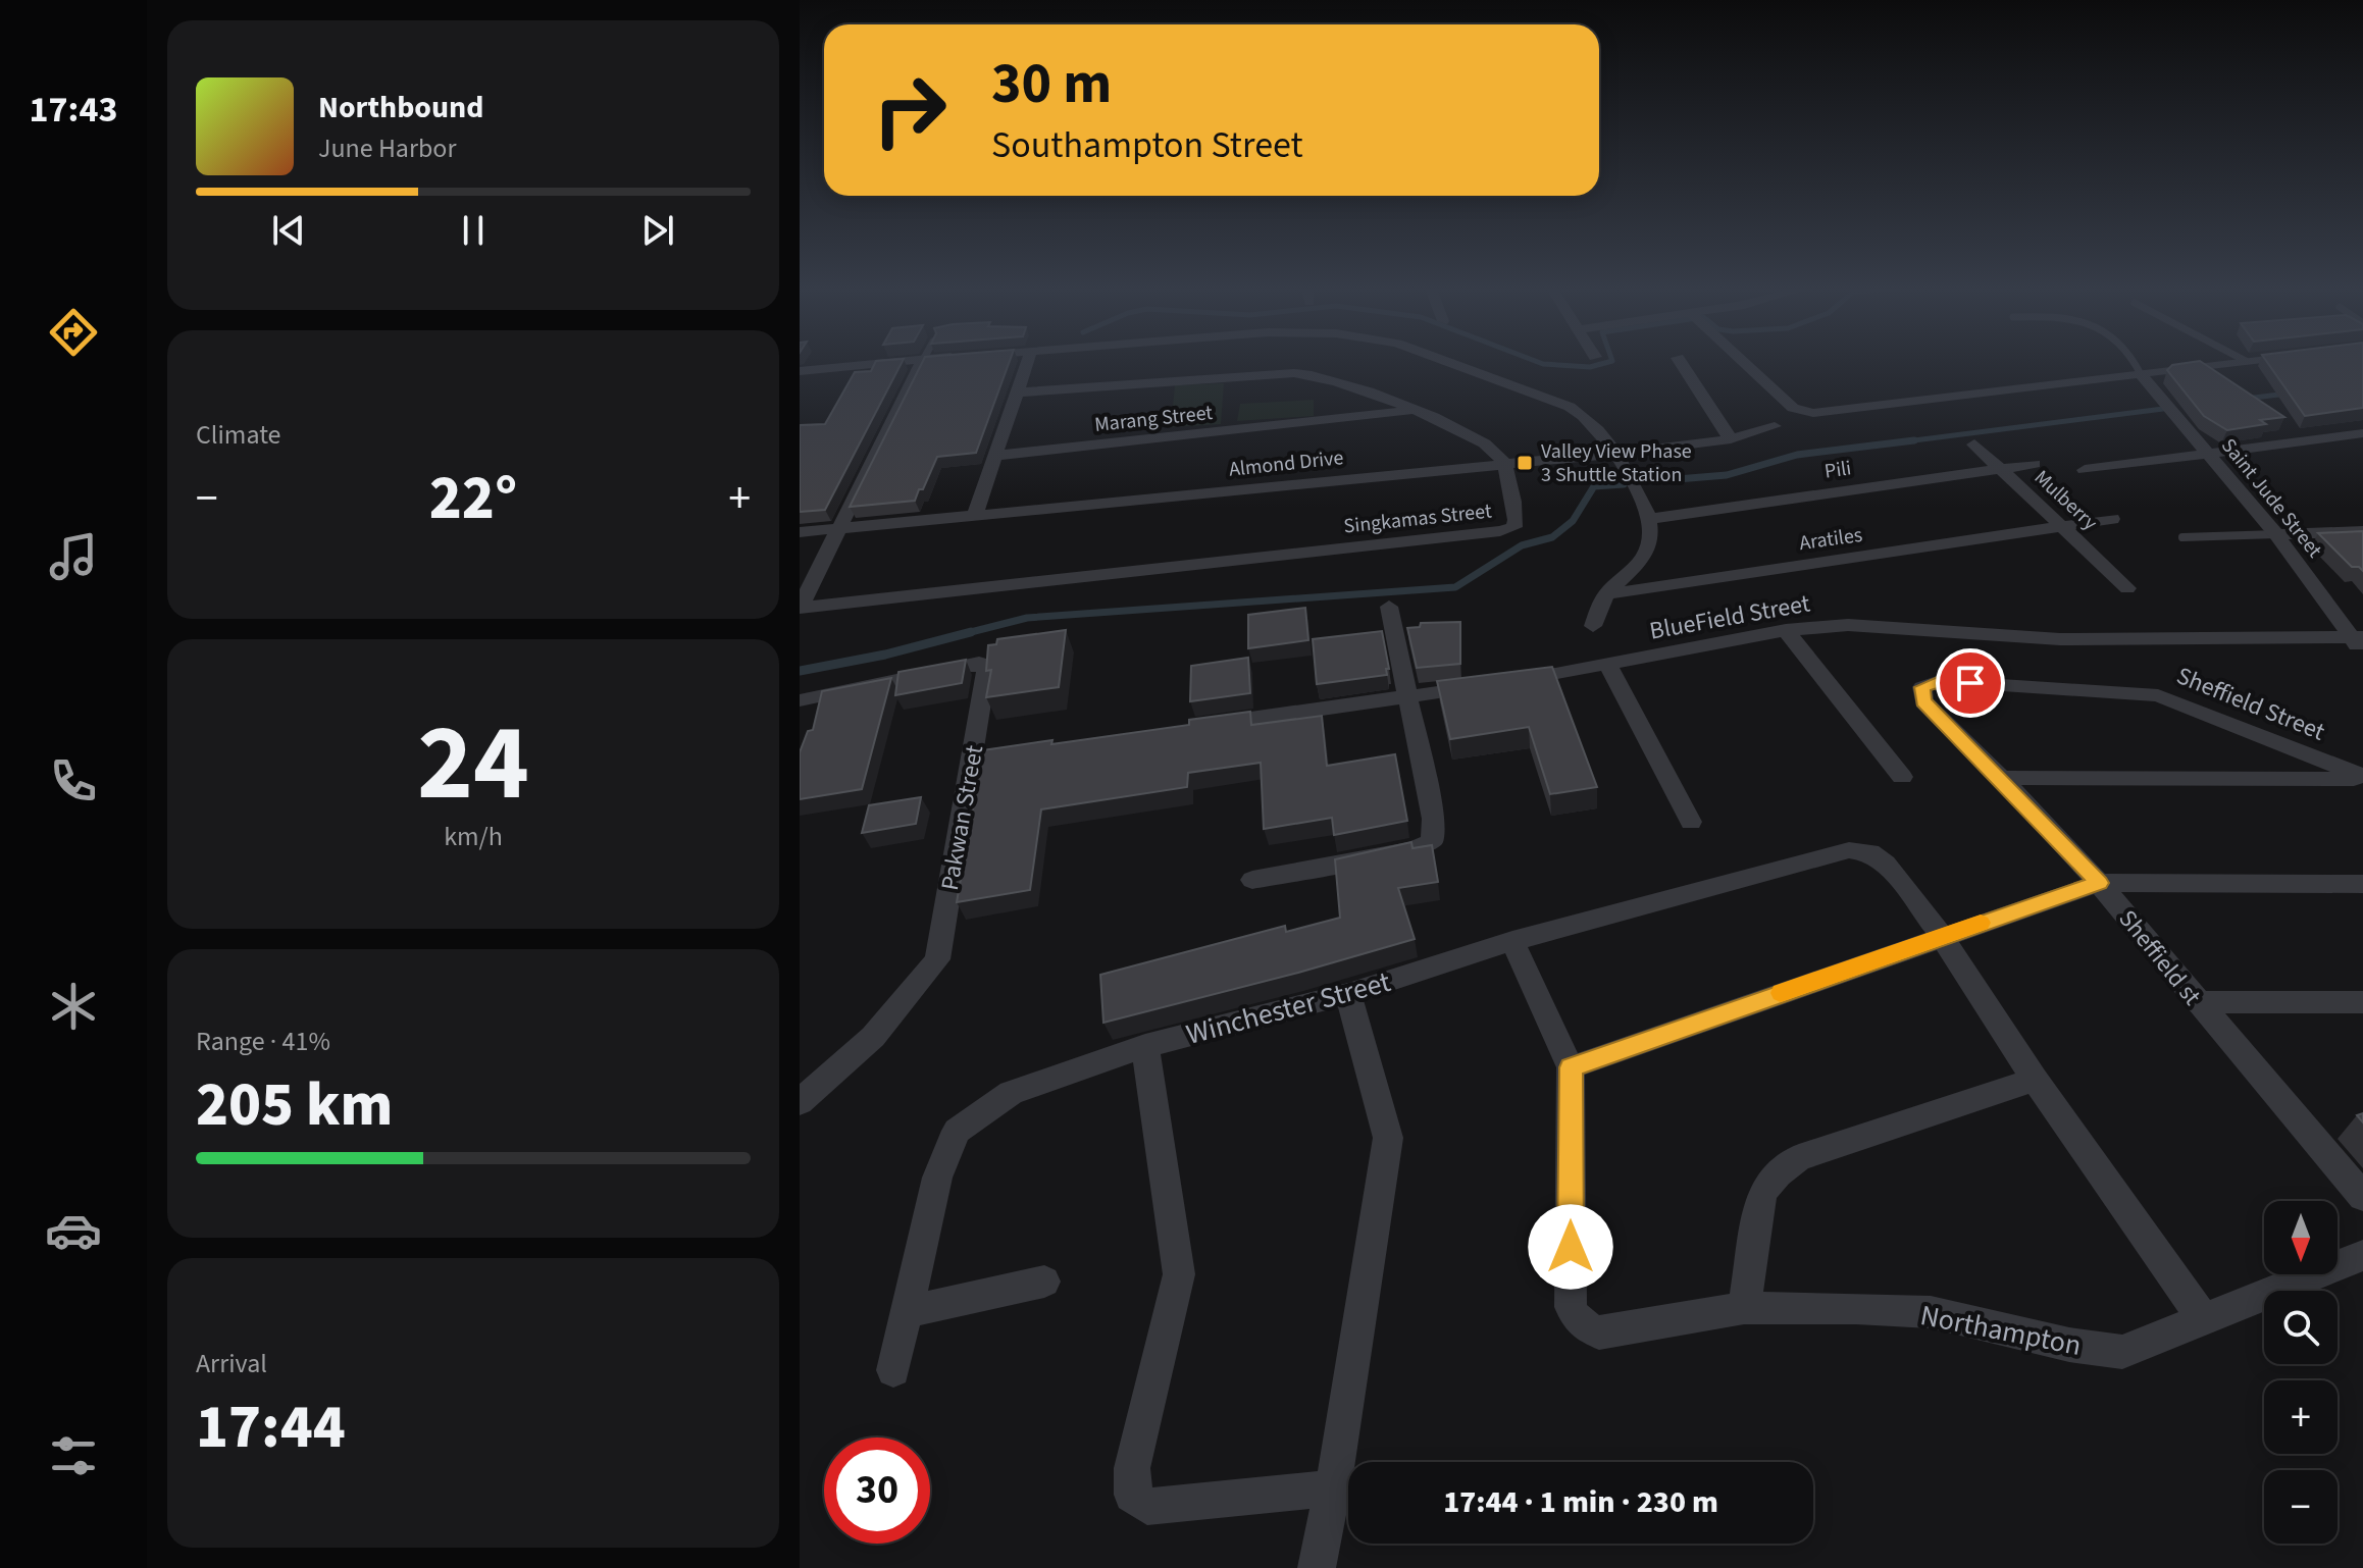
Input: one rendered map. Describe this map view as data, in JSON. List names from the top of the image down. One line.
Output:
{"streets":{"street":["Marang Street","Almond Drive","Pili","Saint Jude Street","Mulberry","Singkamas Street","Aratiles","BlueField Street","Sheffield Street","Pakwan Street","Sheffield st","Winchester Street","Northampton"]},"crossings":[["Almond Drive","Singkamas Street"],["Pili","Mulberry"],["Saint Jude Street","BlueField Street"],["Mulberry","Aratiles"],["Sheffield Street","Sheffield st"]],"places":{"transit":["Valley View Phase 3 Shuttle Station"]},"north":"bottom","page":{"tabs":"17:43","turn":["30 m","Southampton Street"],"song":["Northbound","June Harbor"],"tile":["Climate",["24","km/h"],["Range · 41%","205 km"],["Arrival","17:44"]],"heat":["−","22°","+"],"map_buttons":["+","−"],"limit":"30","trip":"17:44 · 1 min · 230 m"}}
